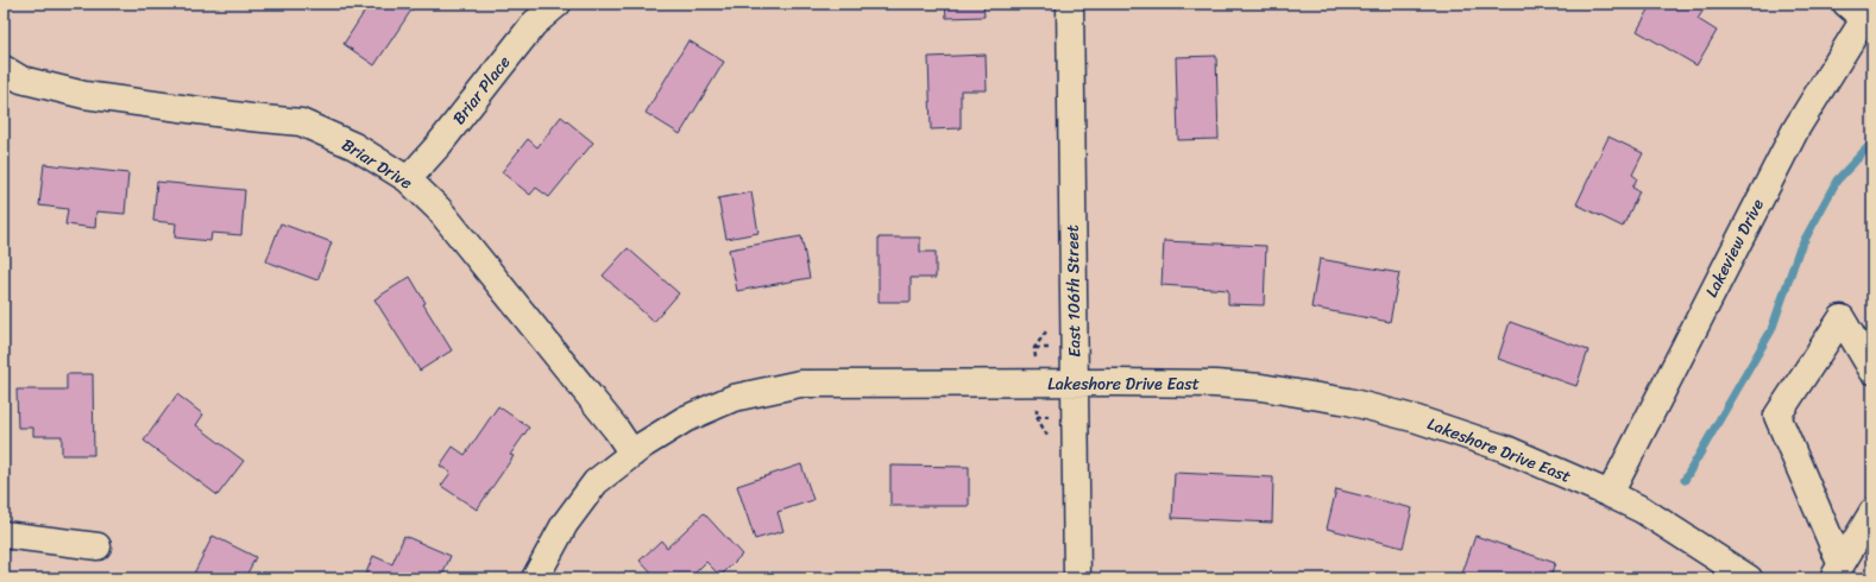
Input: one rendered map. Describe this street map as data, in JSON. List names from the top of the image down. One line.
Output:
{"streets":{"street":["Briar Place","Briar Drive","Lakeview Drive","East 106th Street","Lakeshore Drive East"]},"crossings":[["Briar Place","Briar Drive"],["Briar Drive","Lakeshore Drive East"],["Lakeview Drive","Lakeshore Drive East"],["East 106th Street","Lakeshore Drive East"]]}
